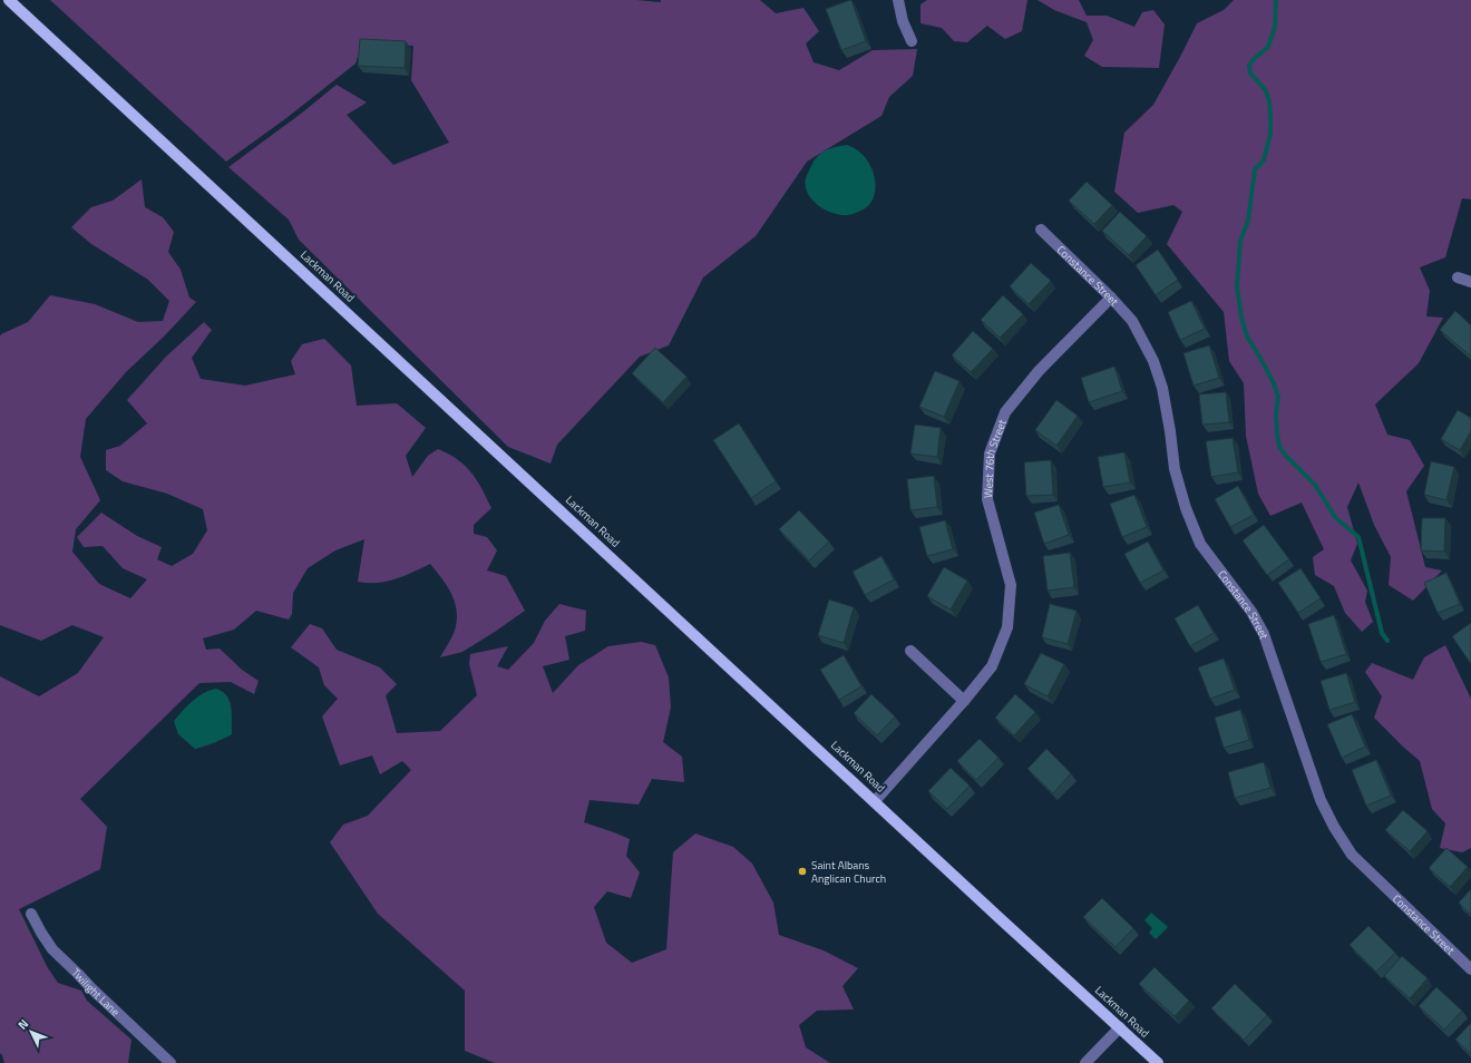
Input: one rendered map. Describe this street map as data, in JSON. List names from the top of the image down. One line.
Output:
{"streets":{"main road":["Lackman Road"],"street":["Constance Street","West 76th Street","Twilight Lane"]},"crossings":[["Constance Street","West 76th Street"],["Lackman Road","West 76th Street"]],"places":["Saint Albans Anglican Church"],"north":"top left"}
